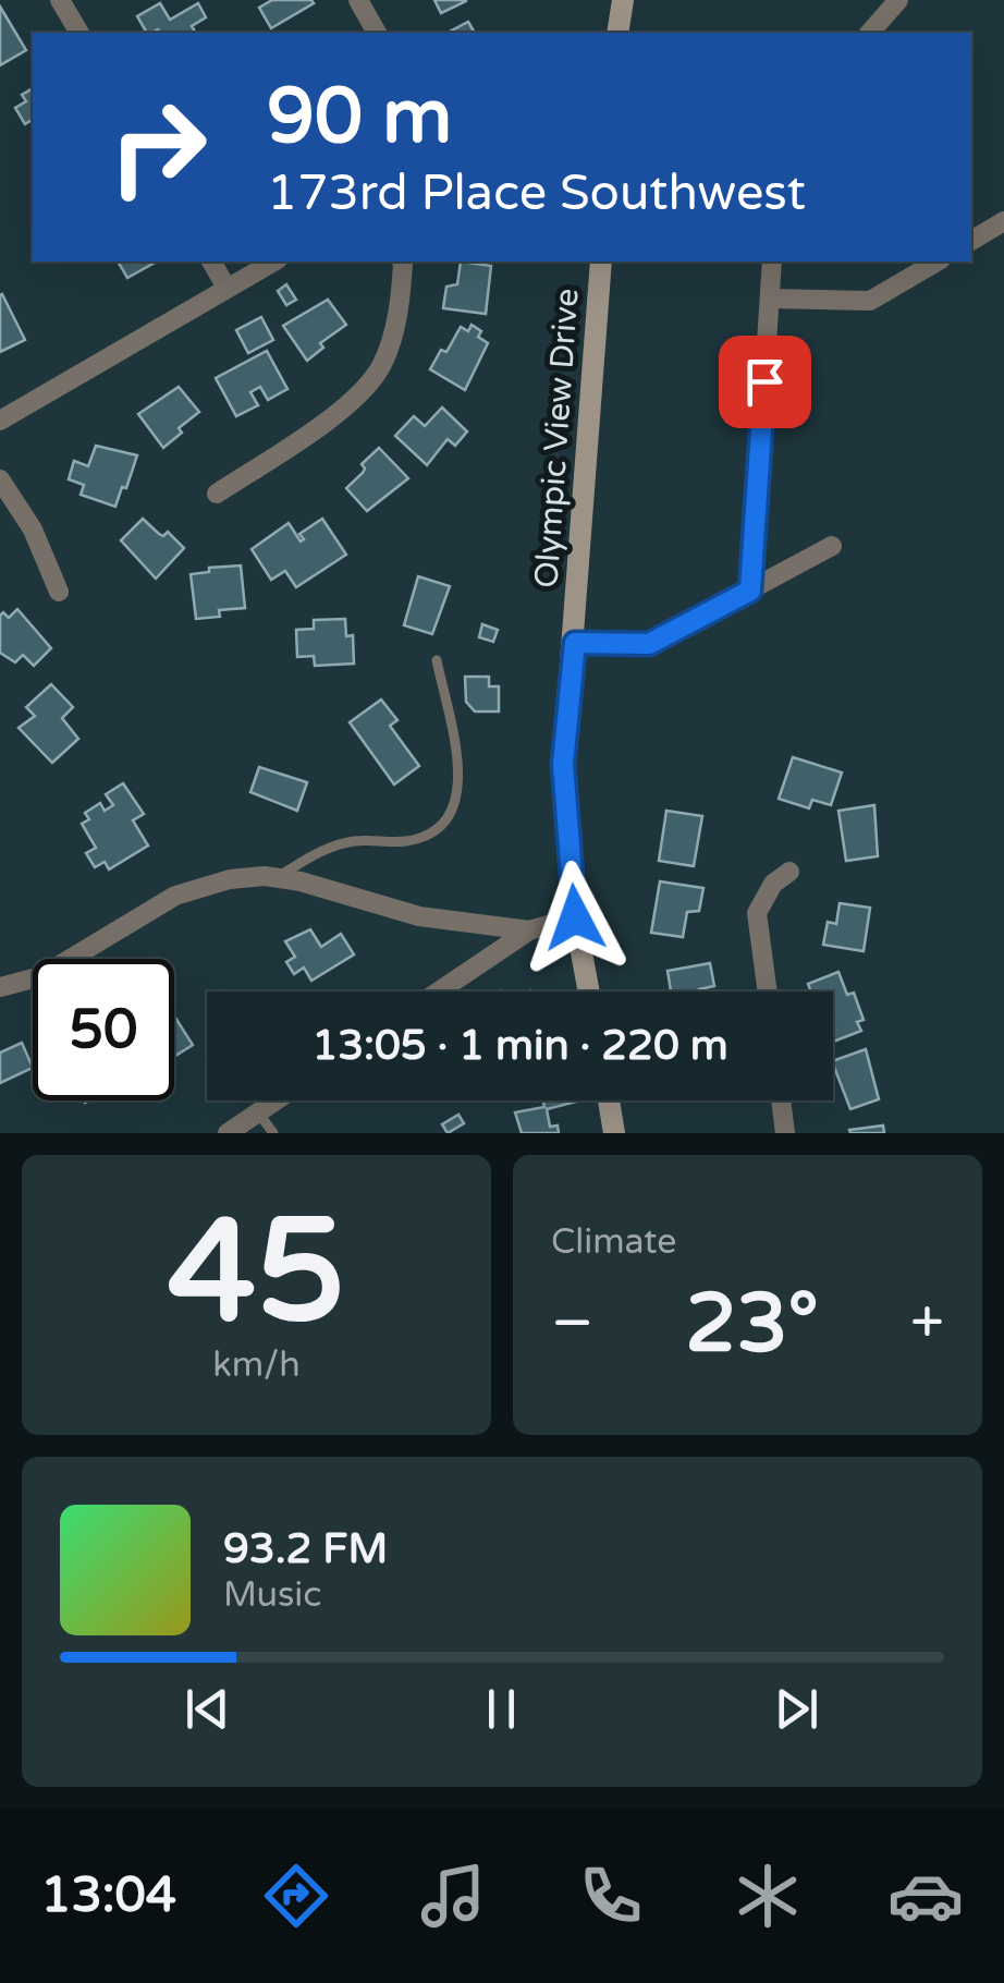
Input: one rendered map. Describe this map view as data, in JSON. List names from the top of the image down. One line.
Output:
{"streets":{"main road":["Olympic View Drive"]},"page":{"turn":["90 m","173rd Place Southwest"],"limit":"50","trip":"13:05 · 1 min · 220 m","tile":[["45","km/h"],"Climate"],"heat":["−","23°","+"],"song":["93.2 FM","Music"],"tabs":"13:04"}}
